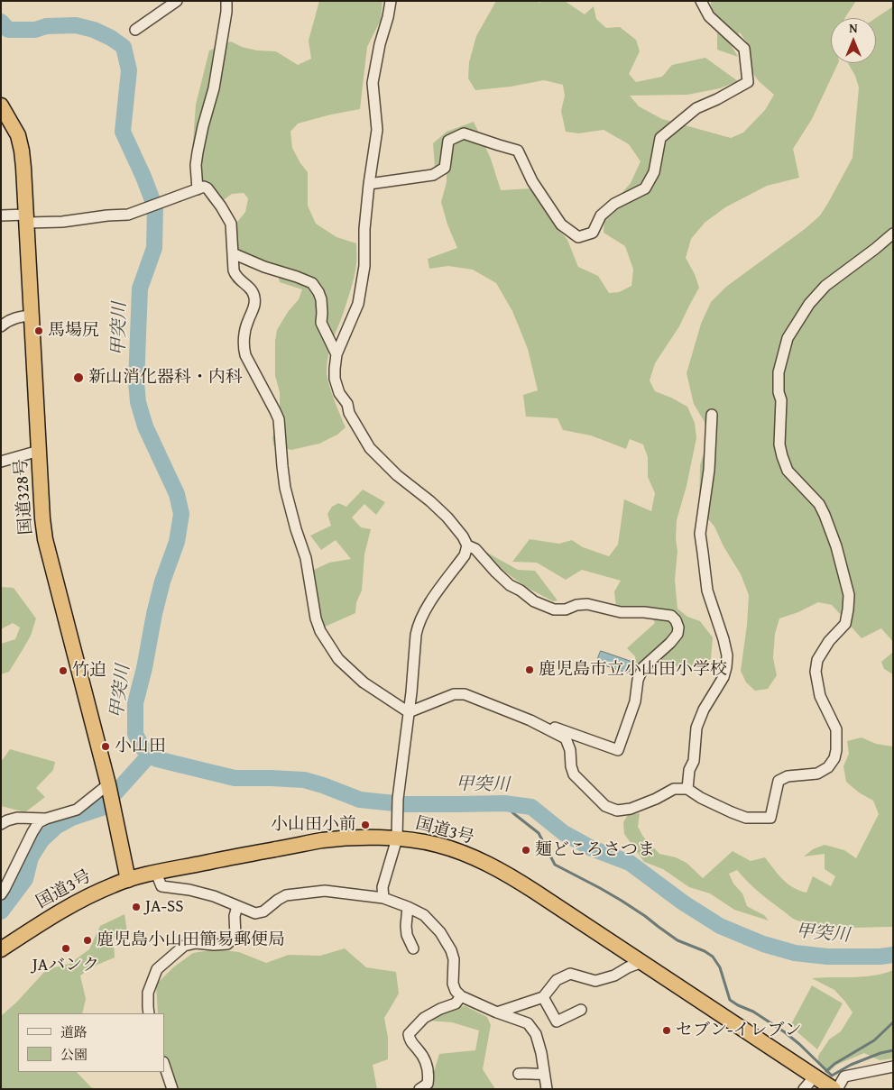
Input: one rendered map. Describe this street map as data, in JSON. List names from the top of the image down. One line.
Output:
{"streets":{"highway":["国道328号","国道3号"]},"crossings":[["国道328号","国道3号"]],"water":["甲突川"],"places":["馬場尻","新山消化器科・内科","鹿児島市立小山田小学校","竹迫","小山田","小山田小前","麺どころさつま","JA-SS","鹿児島小山田簡易郵便局","JAバンク","セブン-イレブン"],"legend":["道路","公園"],"north":"top"}
